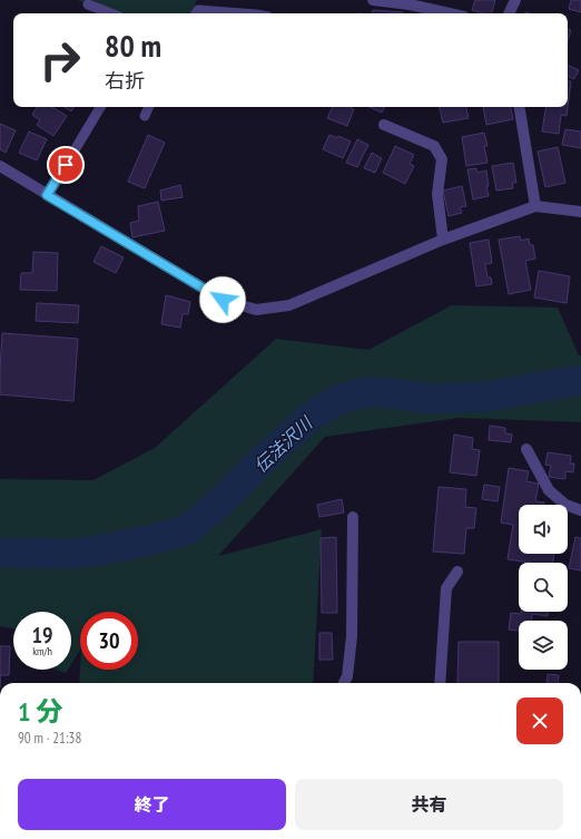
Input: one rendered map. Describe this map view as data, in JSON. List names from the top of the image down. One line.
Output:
{"water":["伝法沢川"],"page":{"turn":["80 m","右折"],"speed":"19 km/h","limit":"30","heading":["1 分","90 m · 21:38"],"buttons":["終了","共有"]}}
